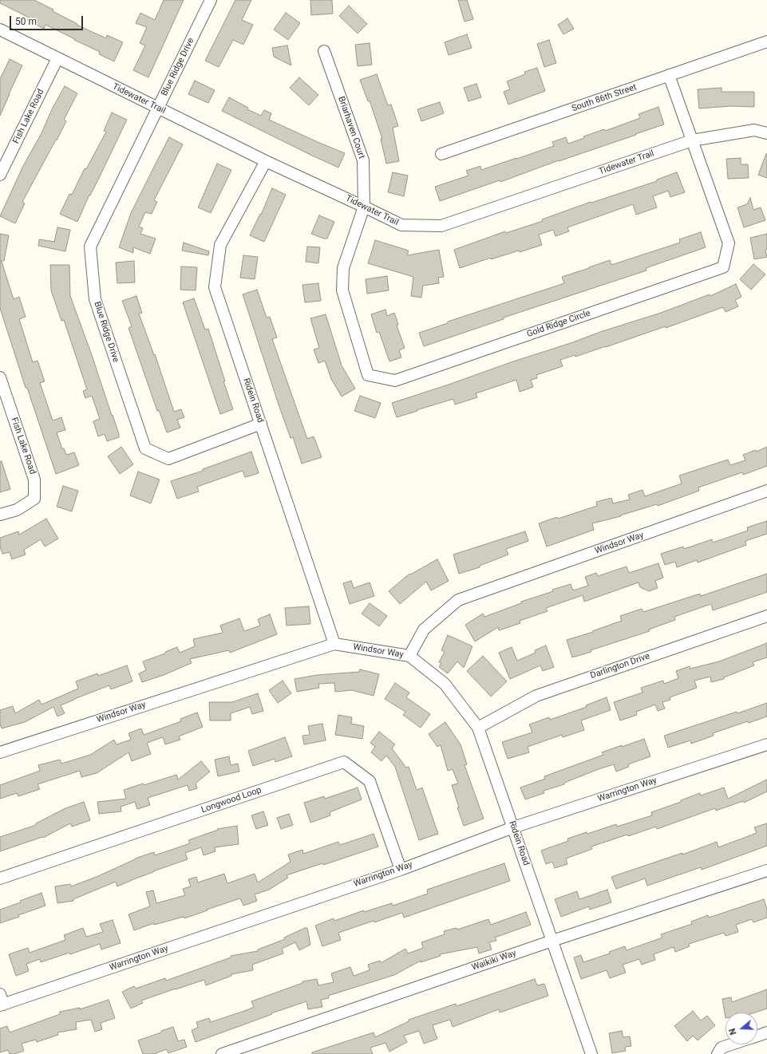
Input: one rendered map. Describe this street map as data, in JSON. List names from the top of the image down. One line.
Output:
{"streets":{"street":["Blue Ridge Drive","South 86th Street","Tidewater Trail","Fish Lake Road","Briarhaven Court","Gold Ridge Circle","Ridein Road","Windsor Way","Darlington Drive","Warrington Way","Longwood Loop","Waikiki Way"]},"crossings":[["Blue Ridge Drive","Tidewater Trail"],["Blue Ridge Drive","Ridein Road"],["South 86th Street","Gold Ridge Circle"],["Tidewater Trail","Fish Lake Road"],["Tidewater Trail","Briarhaven Court"],["Tidewater Trail","Gold Ridge Circle"],["Tidewater Trail","Ridein Road"],["Briarhaven Court","Gold Ridge Circle"],["Ridein Road","Windsor Way"],["Ridein Road","Darlington Drive"],["Ridein Road","Warrington Way"],["Ridein Road","Waikiki Way"],["Warrington Way","Longwood Loop"]],"scale_bar":"50 m","north":"left"}
